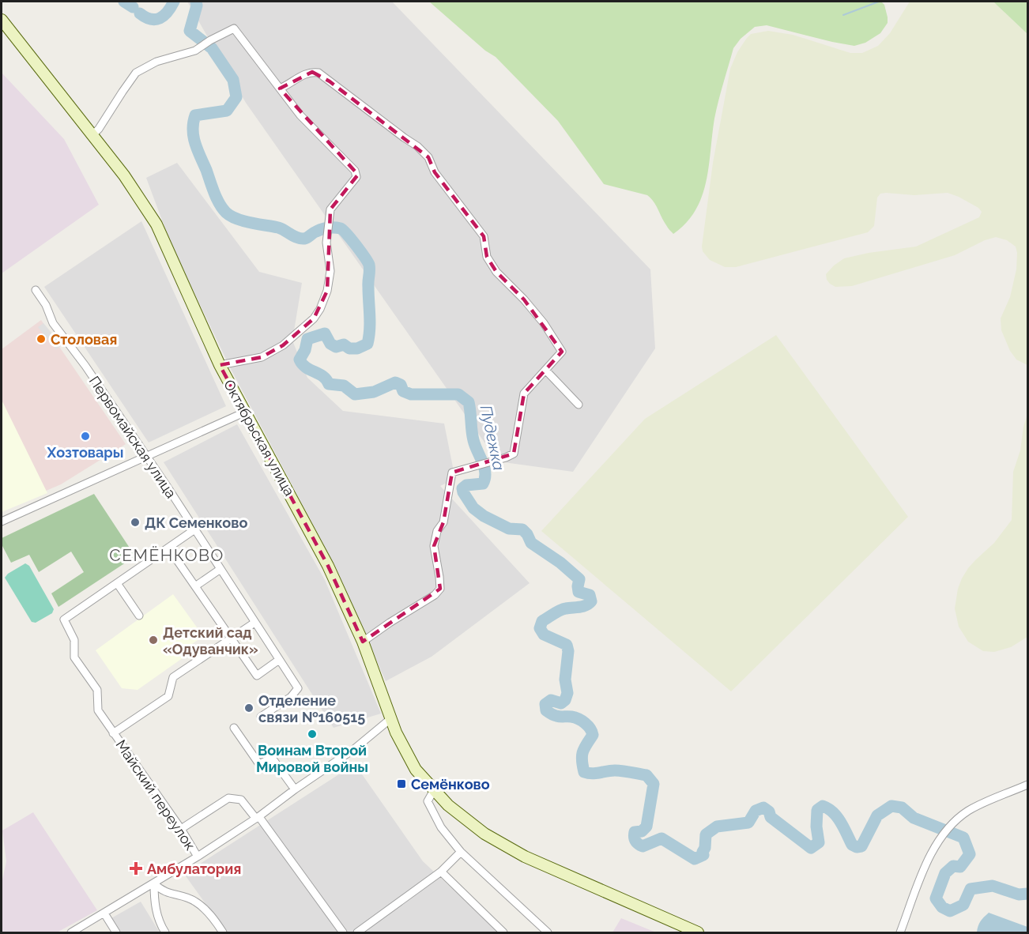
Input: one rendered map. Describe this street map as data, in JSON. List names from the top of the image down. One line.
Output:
{"streets":{"street":["Первомайская улица","Октябрьская улица","Майский переулок"]},"crossings":[["Первомайская улица","Майский переулок"]],"districts":["СЕМЁНКОВО"],"water":["Пудежка"],"places":{"other":["Столовая","Хозтовары","ДК Семенково","Детский сад «Одуванчик»","Отделение связи №160515","Воинам Второй Мировой войны"],"transit":["Семёнково"],"health":["Амбулатория"]}}
